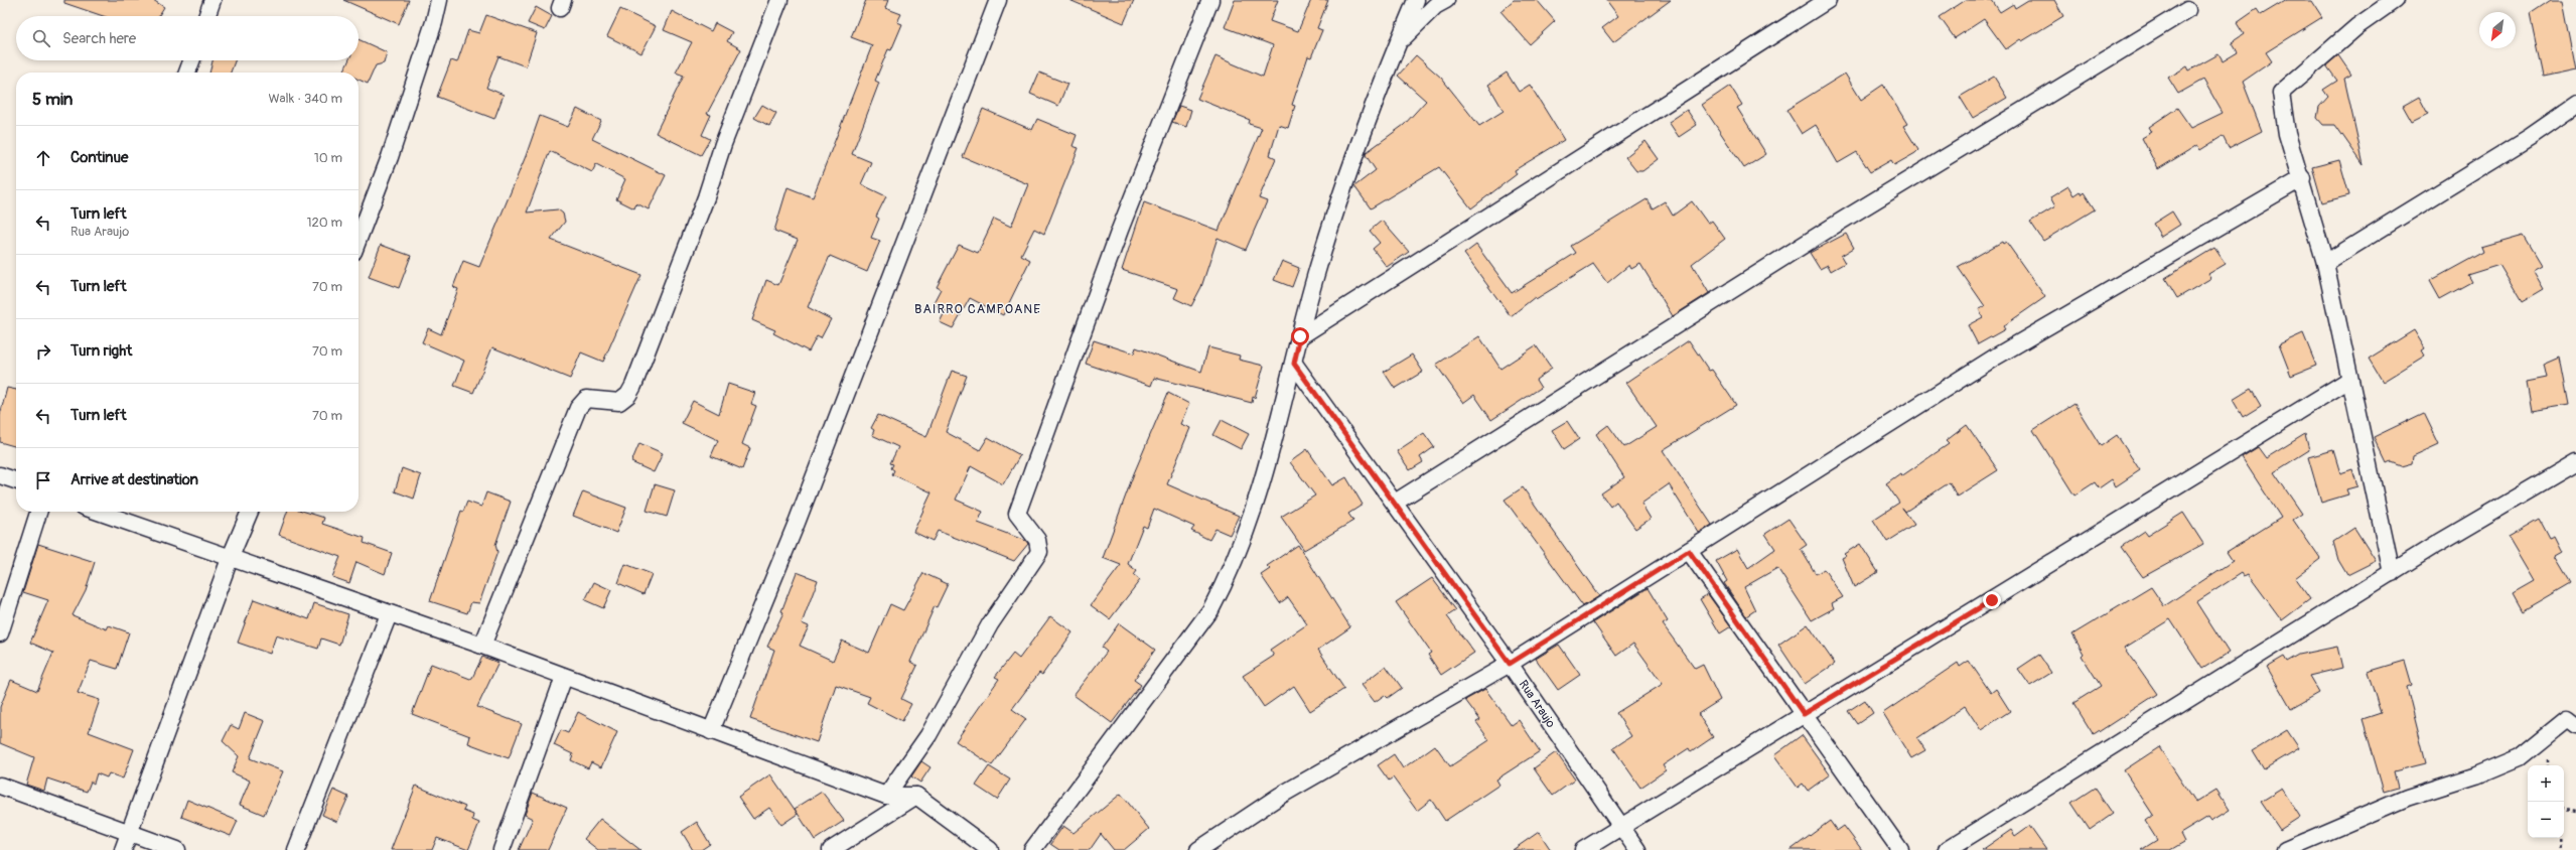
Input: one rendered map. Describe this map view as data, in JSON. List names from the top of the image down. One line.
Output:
{"streets":{"street":["Rua Araujo"]},"districts":["BAIRRO CAMPOANE"],"north":"bottom left","page":{"search":"Search here","heading":["5 min","Walk · 340 m"],"list":[["Continue","10 m"],["Turn left","Rua Araujo","120 m"],["Turn left","70 m"],["Turn right","70 m"],["Turn left","70 m"],"Arrive at destination"],"map_buttons":["+","−"]}}
